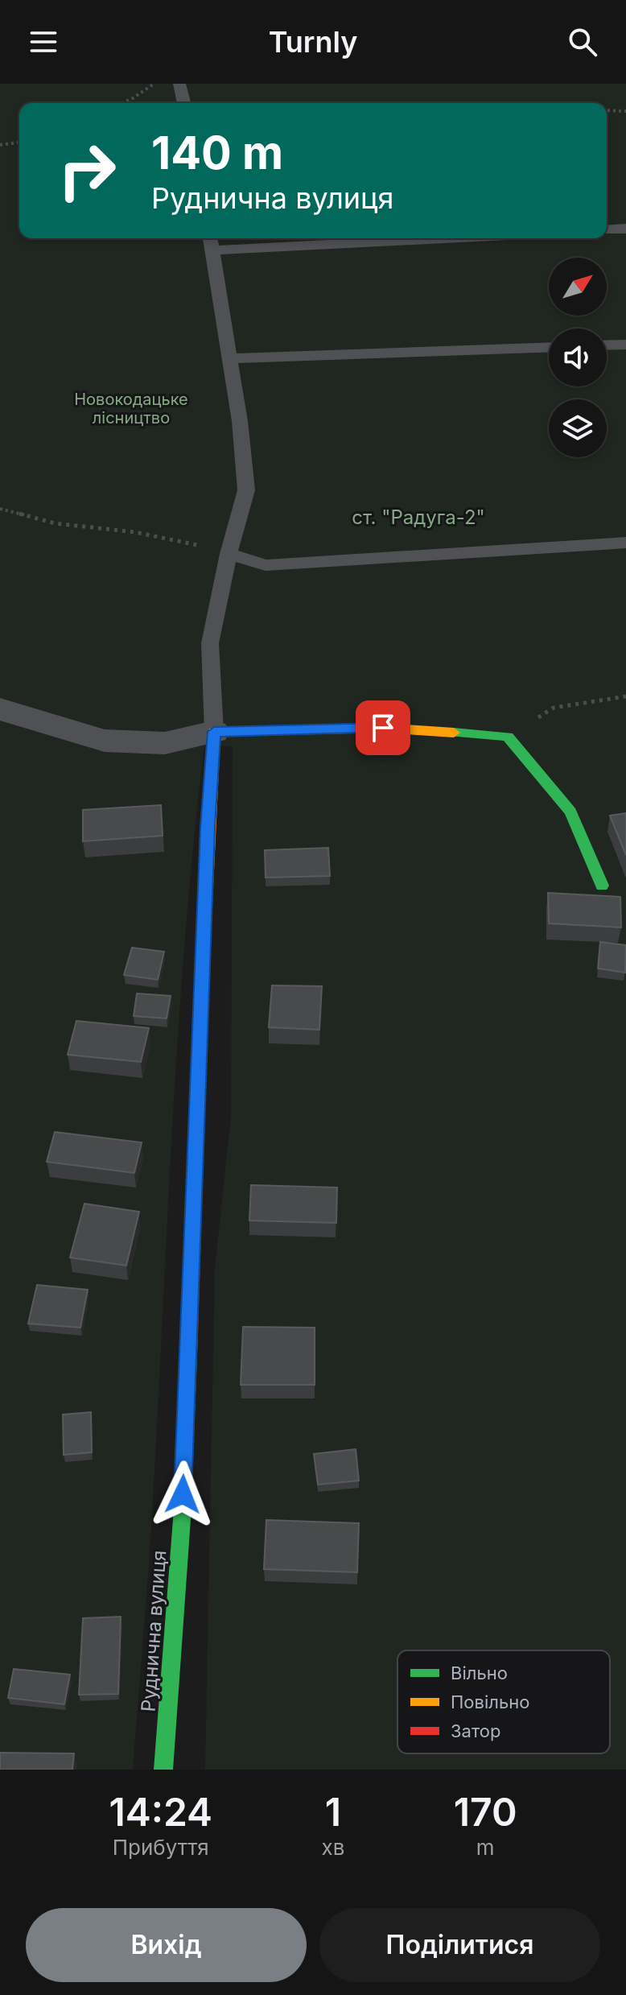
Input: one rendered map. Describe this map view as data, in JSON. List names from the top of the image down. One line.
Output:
{"streets":{"street":["Руднична вулиця"]},"parks":["Новокодацьке лісництво","ст. \"Радуга-2\""],"legend":["Вільно","Повільно","Затор"],"north":"top right","page":{"header":"Turnly","turn":["140 m","Руднична вулиця"],"eta":["14:24","Прибуття","1","хв","170","m"],"buttons":["Вихід","Поділитися"]}}
